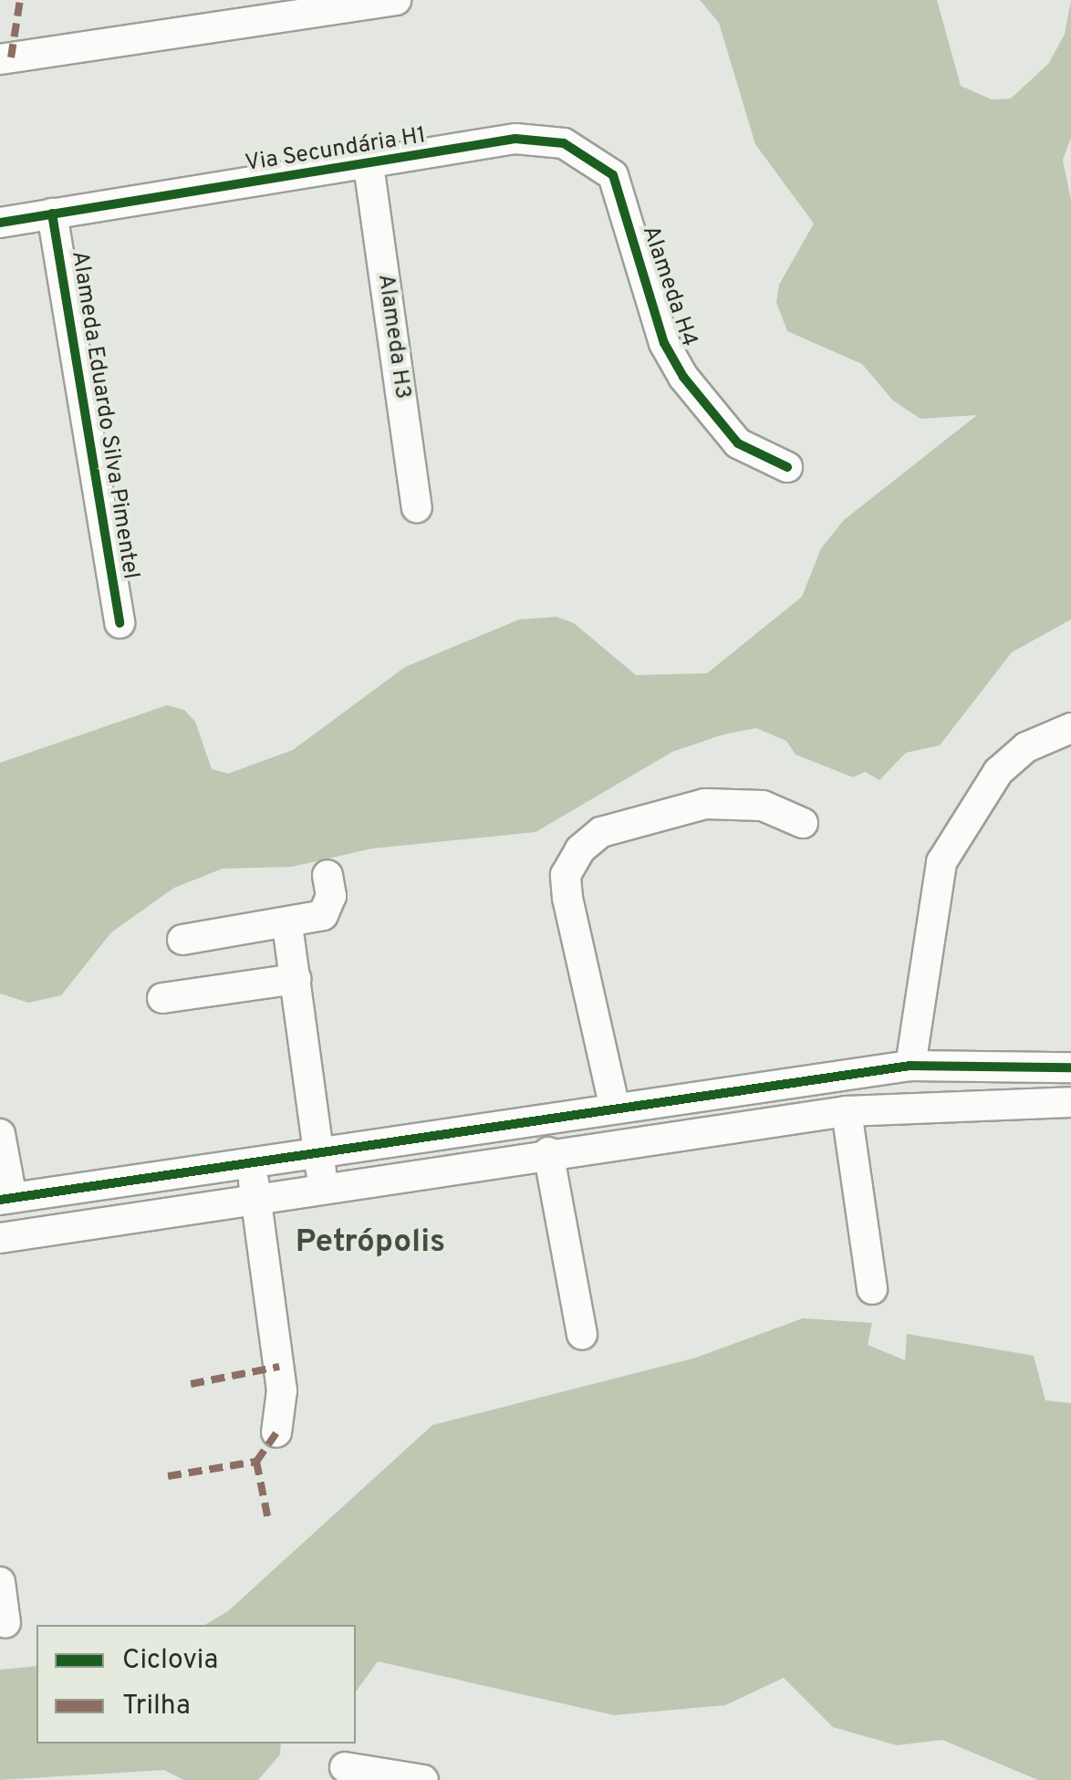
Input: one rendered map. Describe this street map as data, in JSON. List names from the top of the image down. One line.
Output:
{"streets":{"street":["Via Secundária H1","Alameda H4","Alameda H3","Alameda Eduardo Silva Pimentel"]},"crossings":[["Via Secundária H1","Alameda H4"],["Via Secundária H1","Alameda H3"],["Via Secundária H1","Alameda Eduardo Silva Pimentel"]],"districts":["Petrópolis"],"legend":["Ciclovia","Trilha"]}
